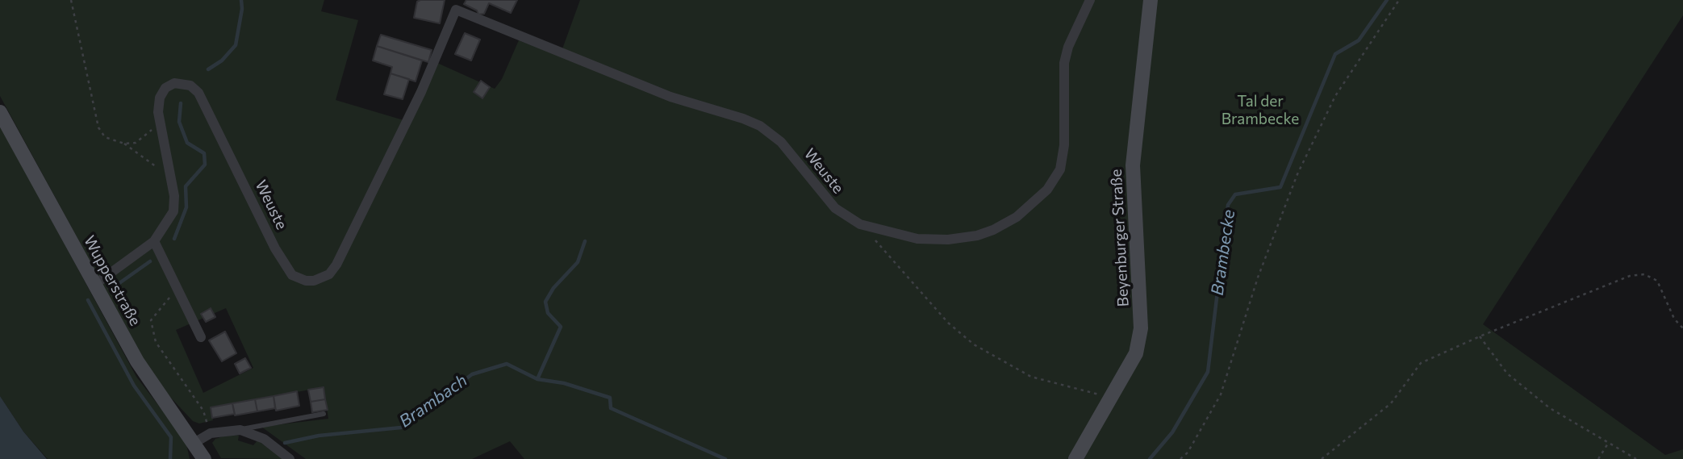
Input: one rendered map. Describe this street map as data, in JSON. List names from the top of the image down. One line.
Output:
{"streets":{"main road":["Beyenburger Straße","Wupperstraße"],"street":["Weuste"]},"crossings":[["Weuste","Wupperstraße"]],"water":["Brambecke","Brambach"],"parks":["Tal der Brambecke"]}
